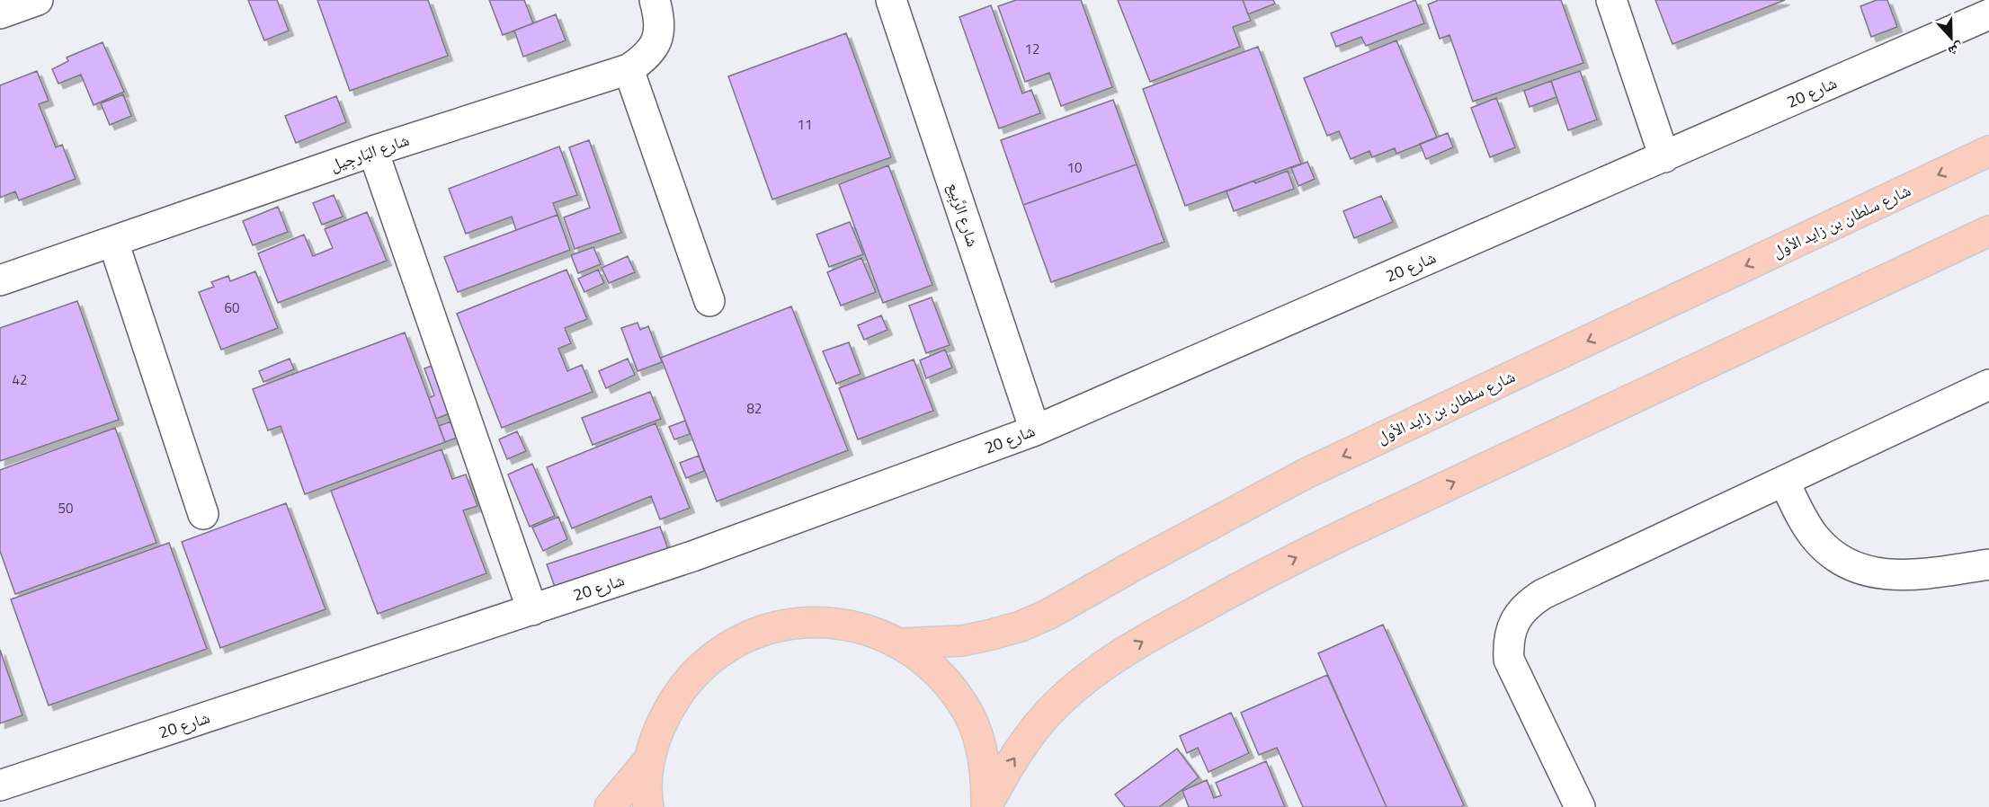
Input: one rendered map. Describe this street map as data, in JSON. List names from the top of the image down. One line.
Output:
{"streets":{"main road":["شارع سلطان بن زايد الأول"],"street":["شارع 20","شارع البَارجِيل","شارع الرَّبِيع"]},"crossings":[["شارع 20","شارع الرَّبِيع"]],"house_numbers":["12","11","10","60","42","82","50"],"north":"bottom"}
